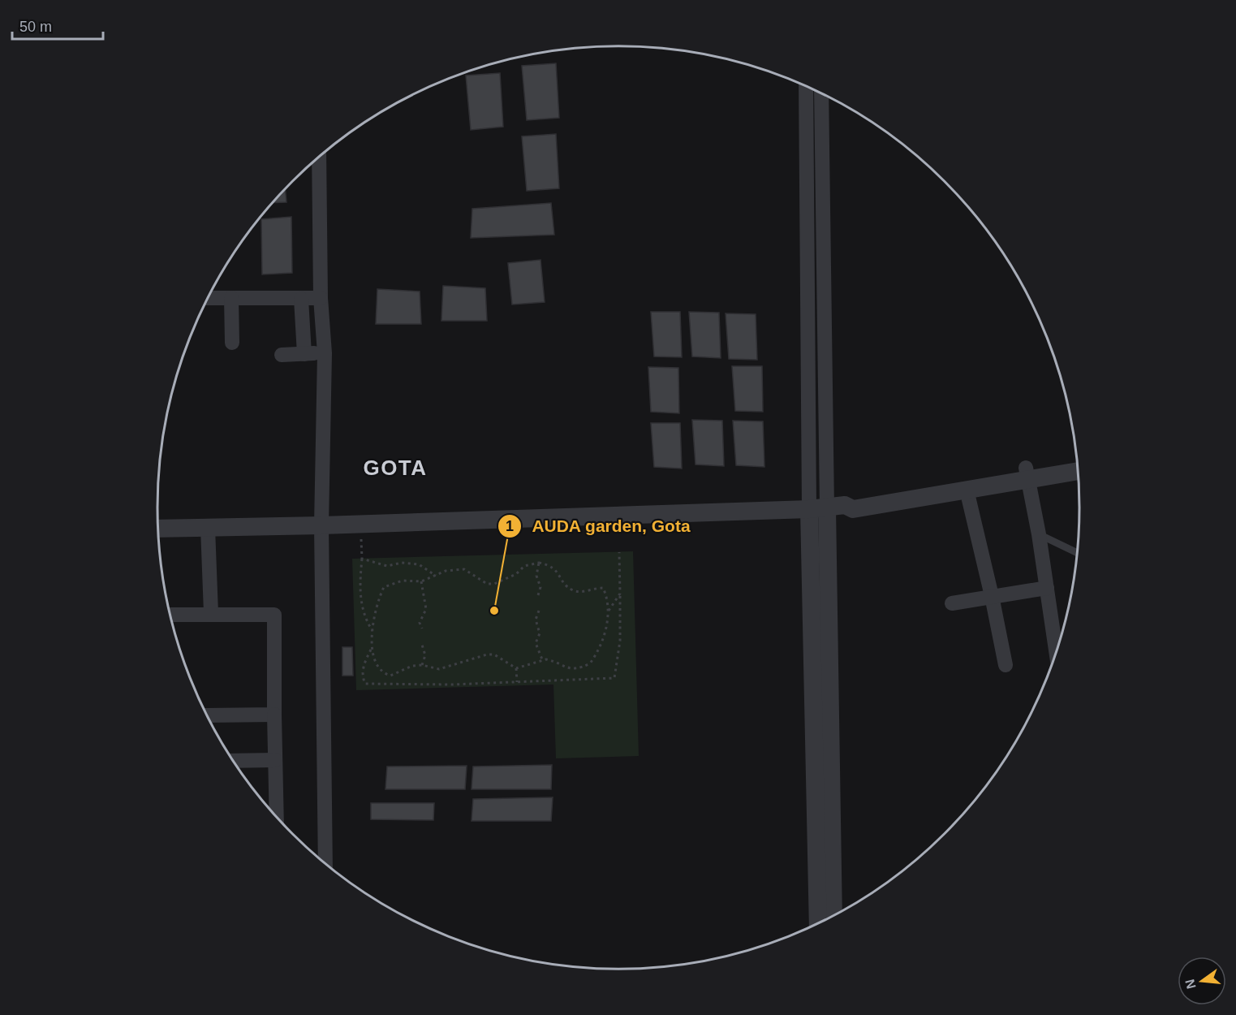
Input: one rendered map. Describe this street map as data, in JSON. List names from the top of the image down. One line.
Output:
{"districts":["GOTA"],"places":["AUDA garden, Gota"],"scale_bar":"50 m","north":"left"}
